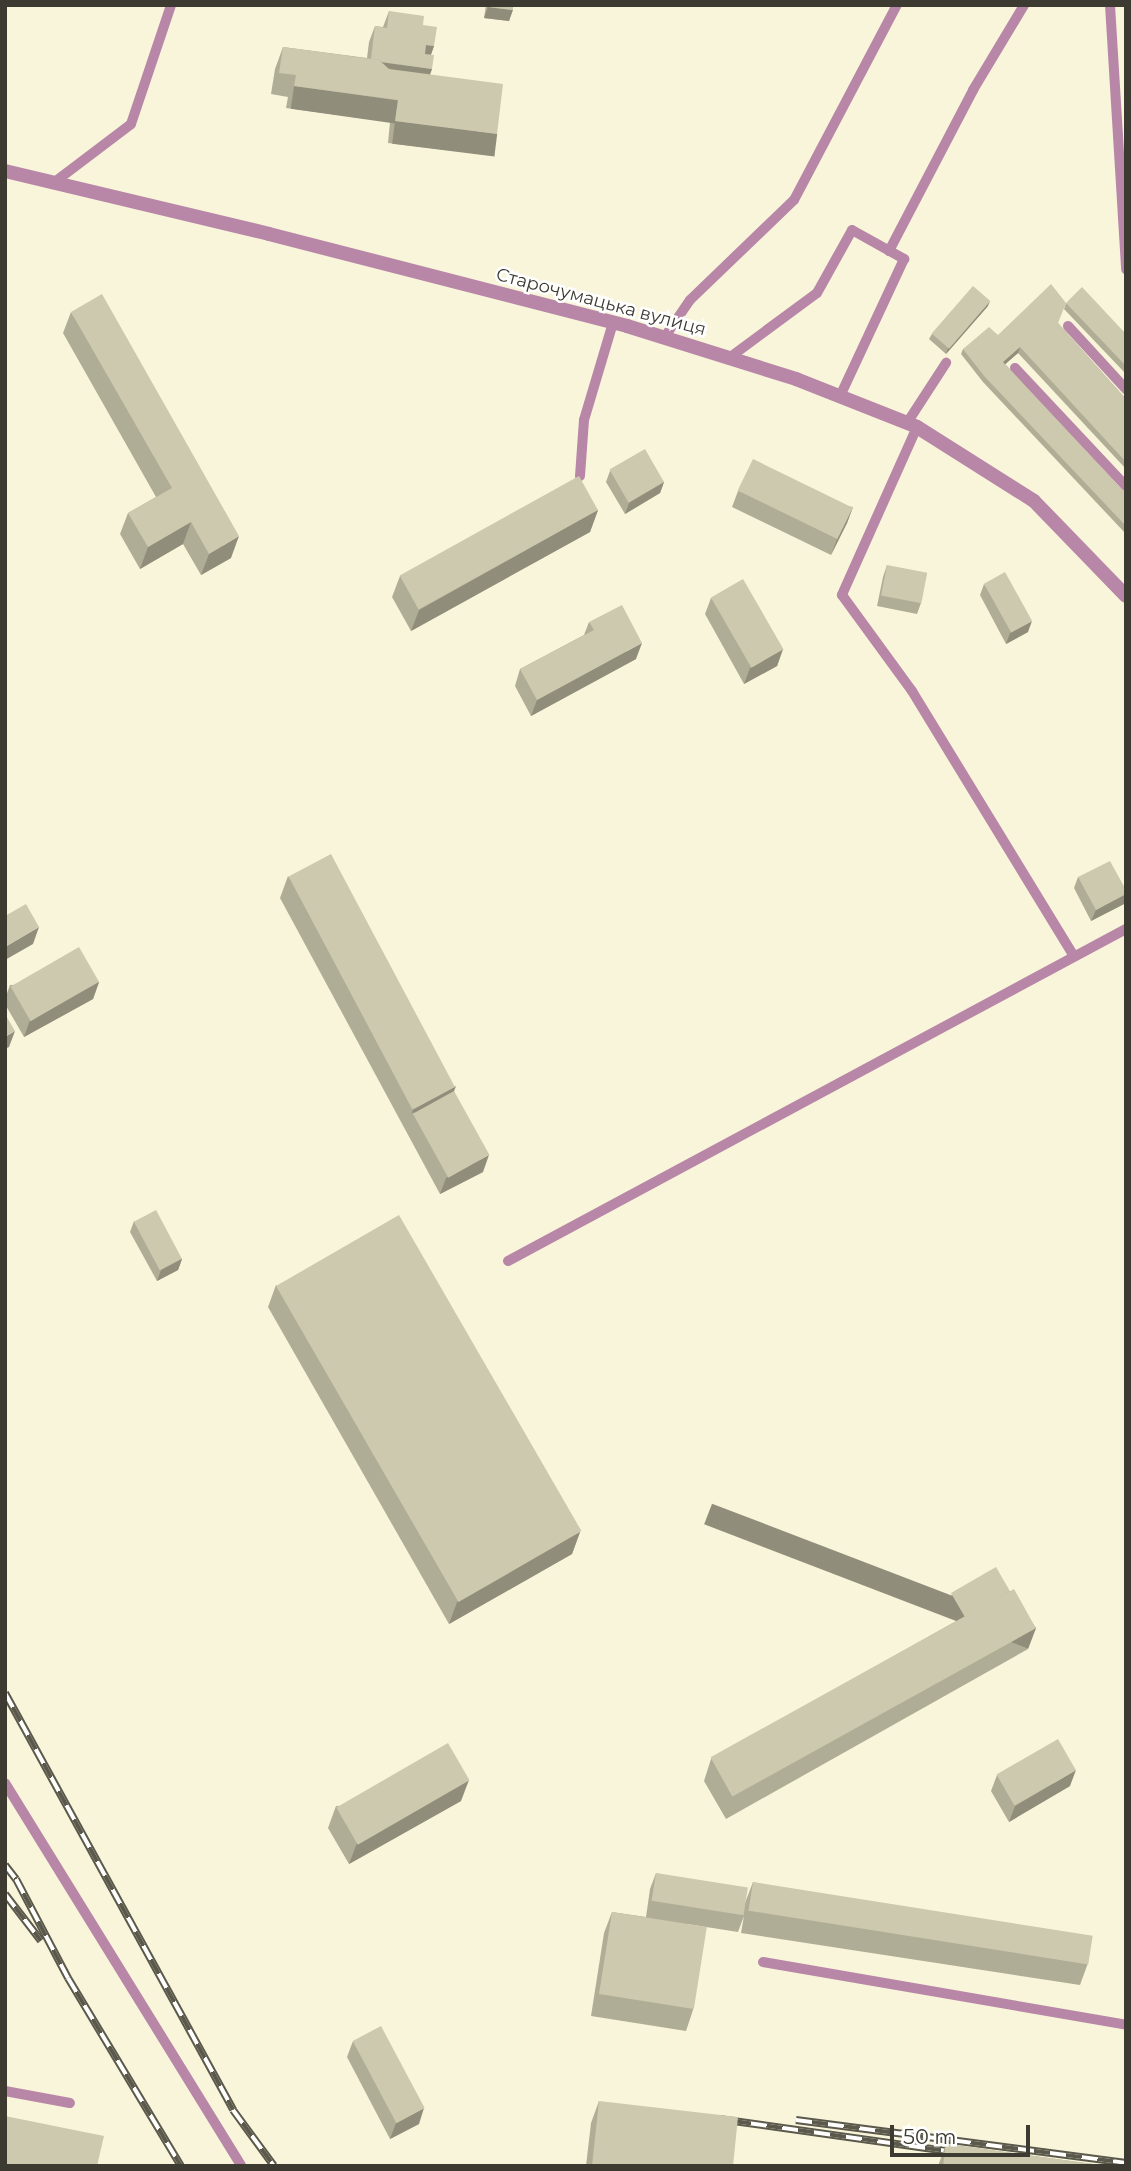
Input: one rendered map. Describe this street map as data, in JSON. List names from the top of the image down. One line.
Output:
{"streets":{"street":["Старочумацька вулиця"]},"scale_bar":"50 m"}
